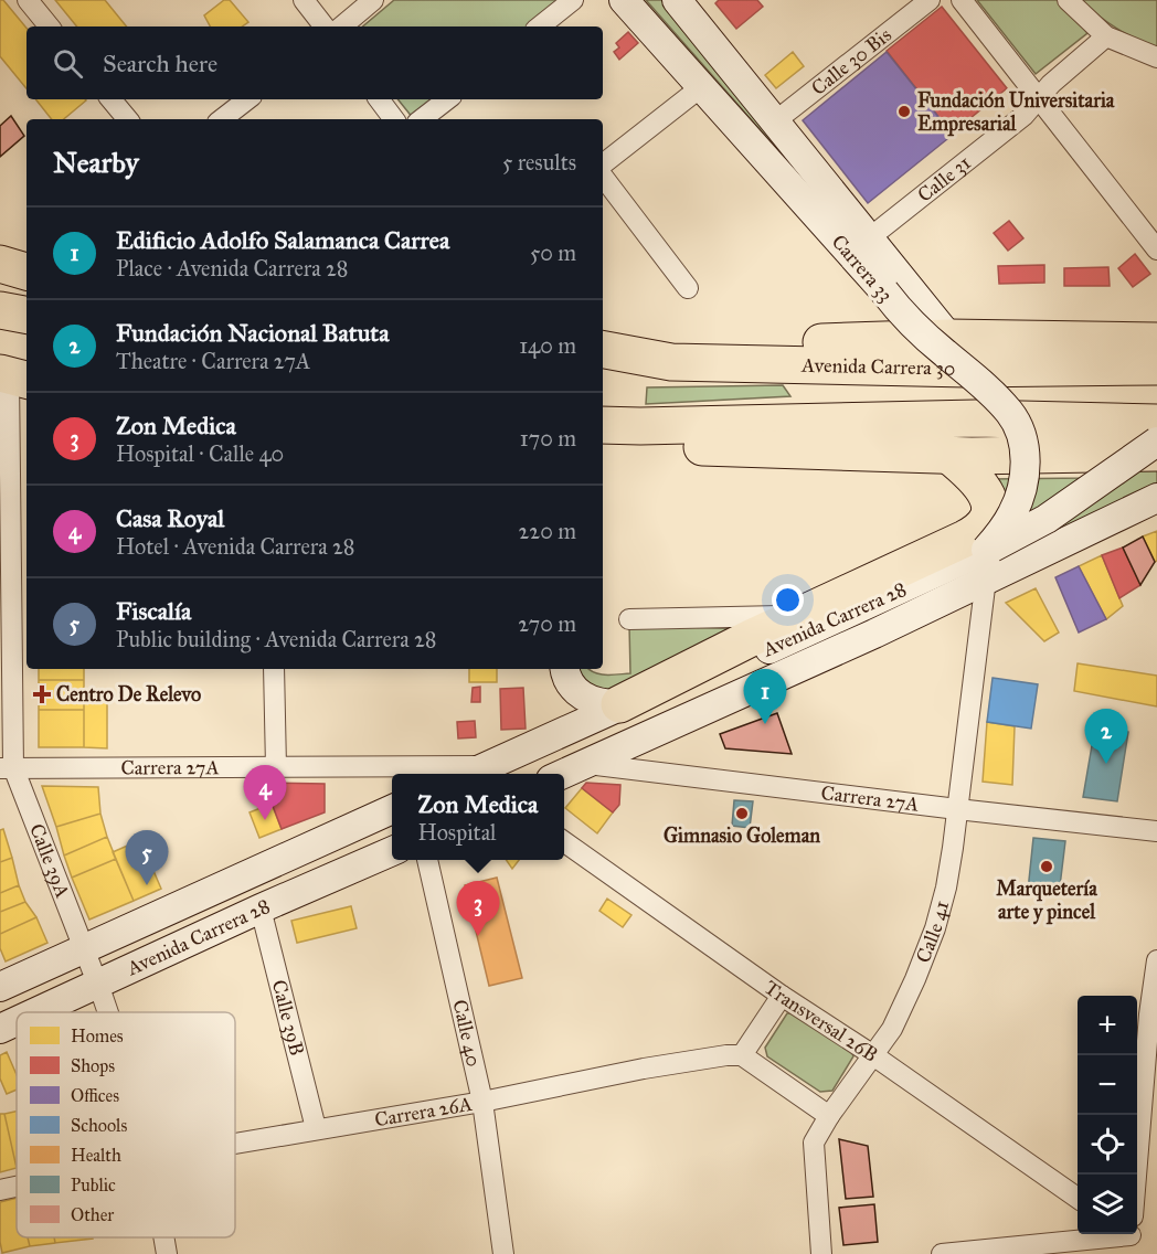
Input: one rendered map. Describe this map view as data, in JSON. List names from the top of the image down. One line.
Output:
{"streets":{"highway":["Avenida Carrera 30"],"main road":["Carrera 33","Avenida Carrera 28"],"street":["Calle 30 Bis","Calle 31","Carrera 27A","Calle 39A","Calle 41","Calle 39B","Transversal 26B","Calle 40","Carrera 26A"]},"crossings":[["Calle 30 Bis","Carrera 33"],["Calle 31","Carrera 33"],["Carrera 33","Avenida Carrera 30"],["Carrera 33","Avenida Carrera 28"],["Avenida Carrera 28","Carrera 27A"],["Avenida Carrera 28","Calle 39A"],["Avenida Carrera 28","Calle 41"],["Avenida Carrera 28","Calle 39B"],["Carrera 27A","Calle 39A"],["Carrera 27A","Calle 41"],["Calle 41","Transversal 26B"],["Calle 39B","Carrera 26A"],["Calle 40","Carrera 26A"]],"places":{"other":["Fundación Universitaria Empresarial","Gimnasio Goleman","Marquetería arte y pincel"],"health":["Centro De Relevo"]},"legend":["Homes","Shops","Offices","Schools","Health","Public","Other"],"page":{"search":"Search here","heading":["Nearby","5 results"],"list":[{"mark":"1","name":"Edificio Adolfo Salamanca Carrea","note":"Place · Avenida Carrera 28","value":"50 m"},{"mark":"2","name":"Fundación Nacional Batuta","note":"Theatre · Carrera 27A","value":"140 m"},{"mark":"3","name":"Zon Medica","note":"Hospital · Calle 40","value":"170 m"},{"mark":"4","name":"Casa Royal","note":"Hotel · Avenida Carrera 28","value":"220 m"},{"mark":"5","name":"Fiscalía","note":"Public building · Avenida Carrera 28","value":"270 m"}],"pins":["1","2","4","5","3"],"popup":["Zon Medica","Hospital"],"map_buttons":["+","−"]}}
